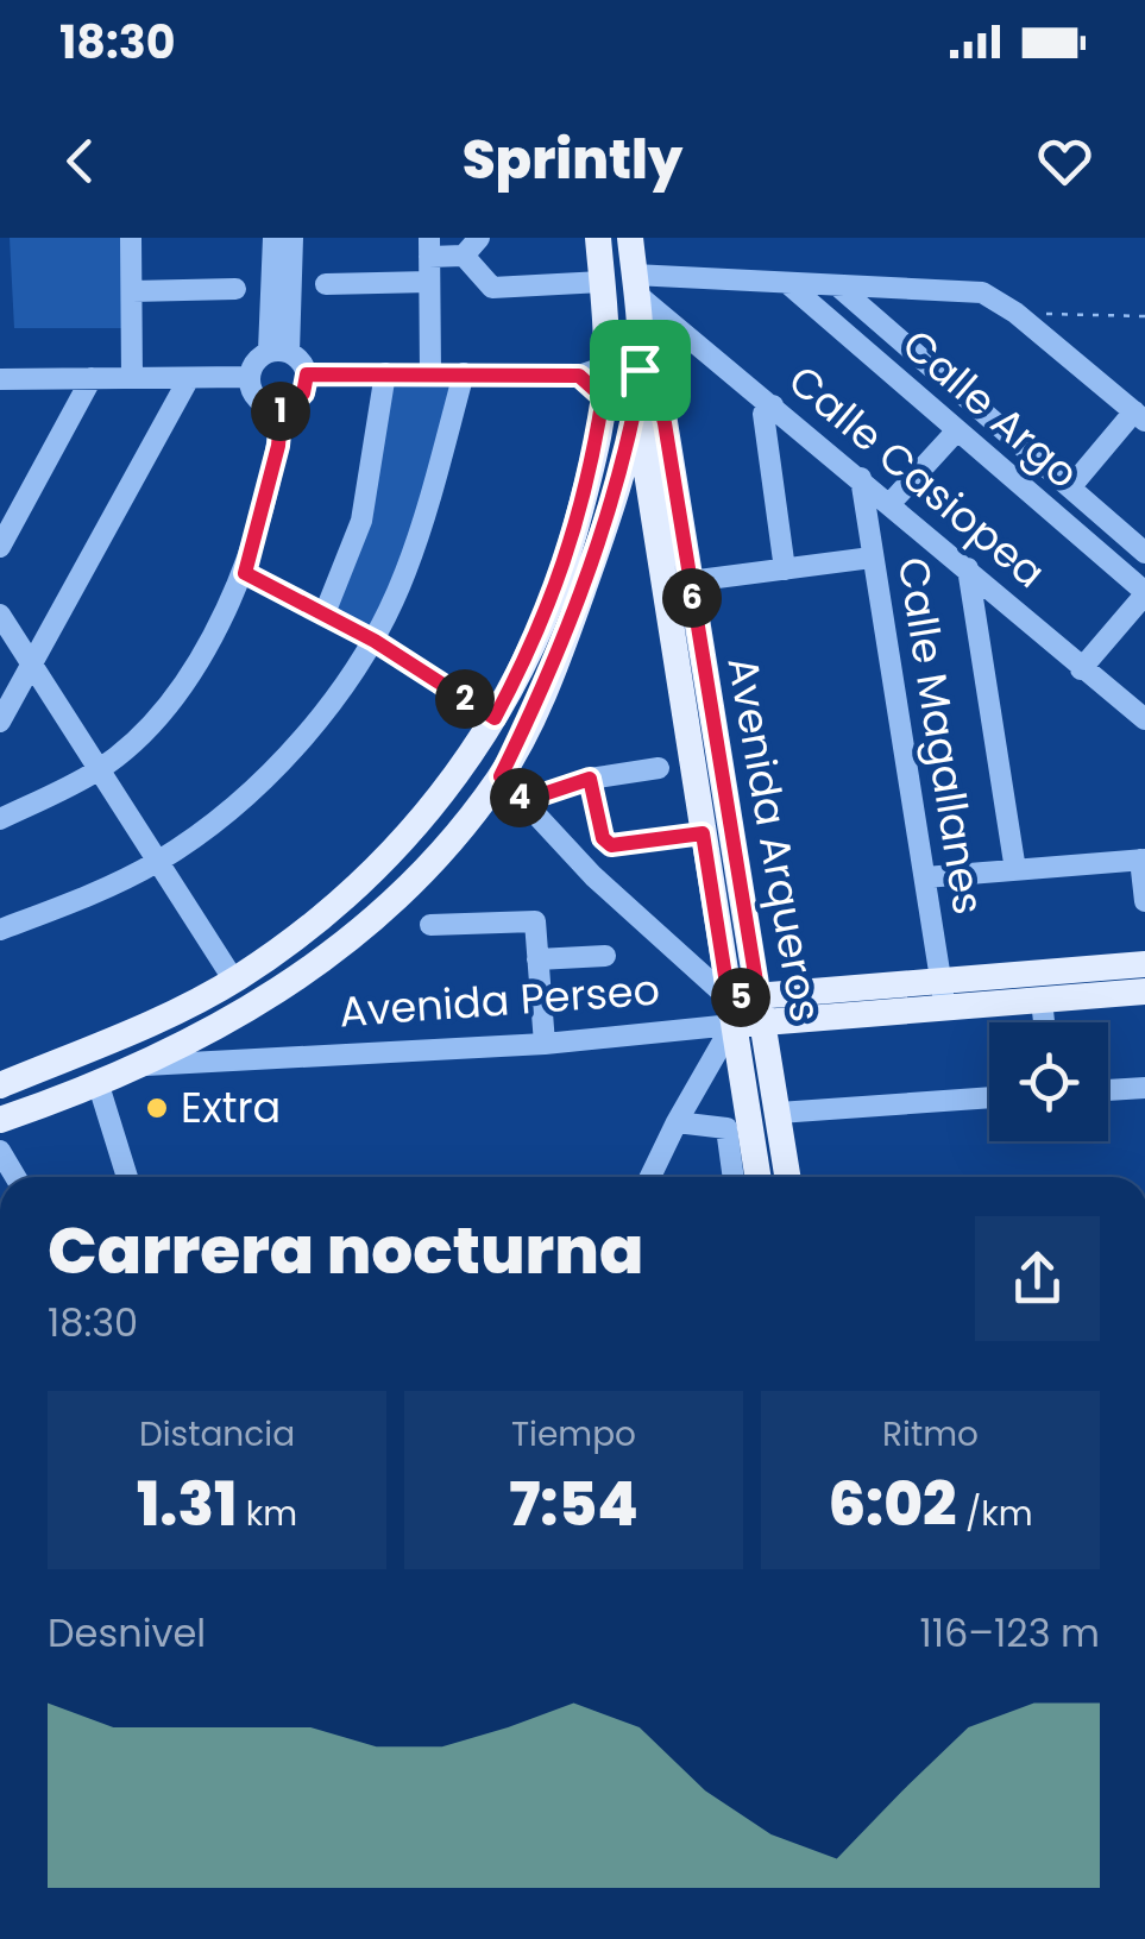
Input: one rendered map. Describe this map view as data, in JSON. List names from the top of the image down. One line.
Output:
{"streets":{"main road":["Avenida Arqueros","Avenida Perseo"],"street":["Calle Argo","Calle Casiopea","Calle Magallanes"]},"crossings":[["Calle Casiopea","Calle Magallanes"],["Calle Magallanes","Avenida Perseo"],["Avenida Arqueros","Avenida Perseo"]],"places":["Extra"],"page":{"status":"18:30","header":"Sprintly","pins":["1","6","2","4","5"],"heading":["Carrera nocturna","18:30"],"stats":[["Distancia","1.31 km"],["Tiempo","7:54"],["Ritmo","6:02 /km"]],"chart":["Desnivel","116–123 m"]}}
